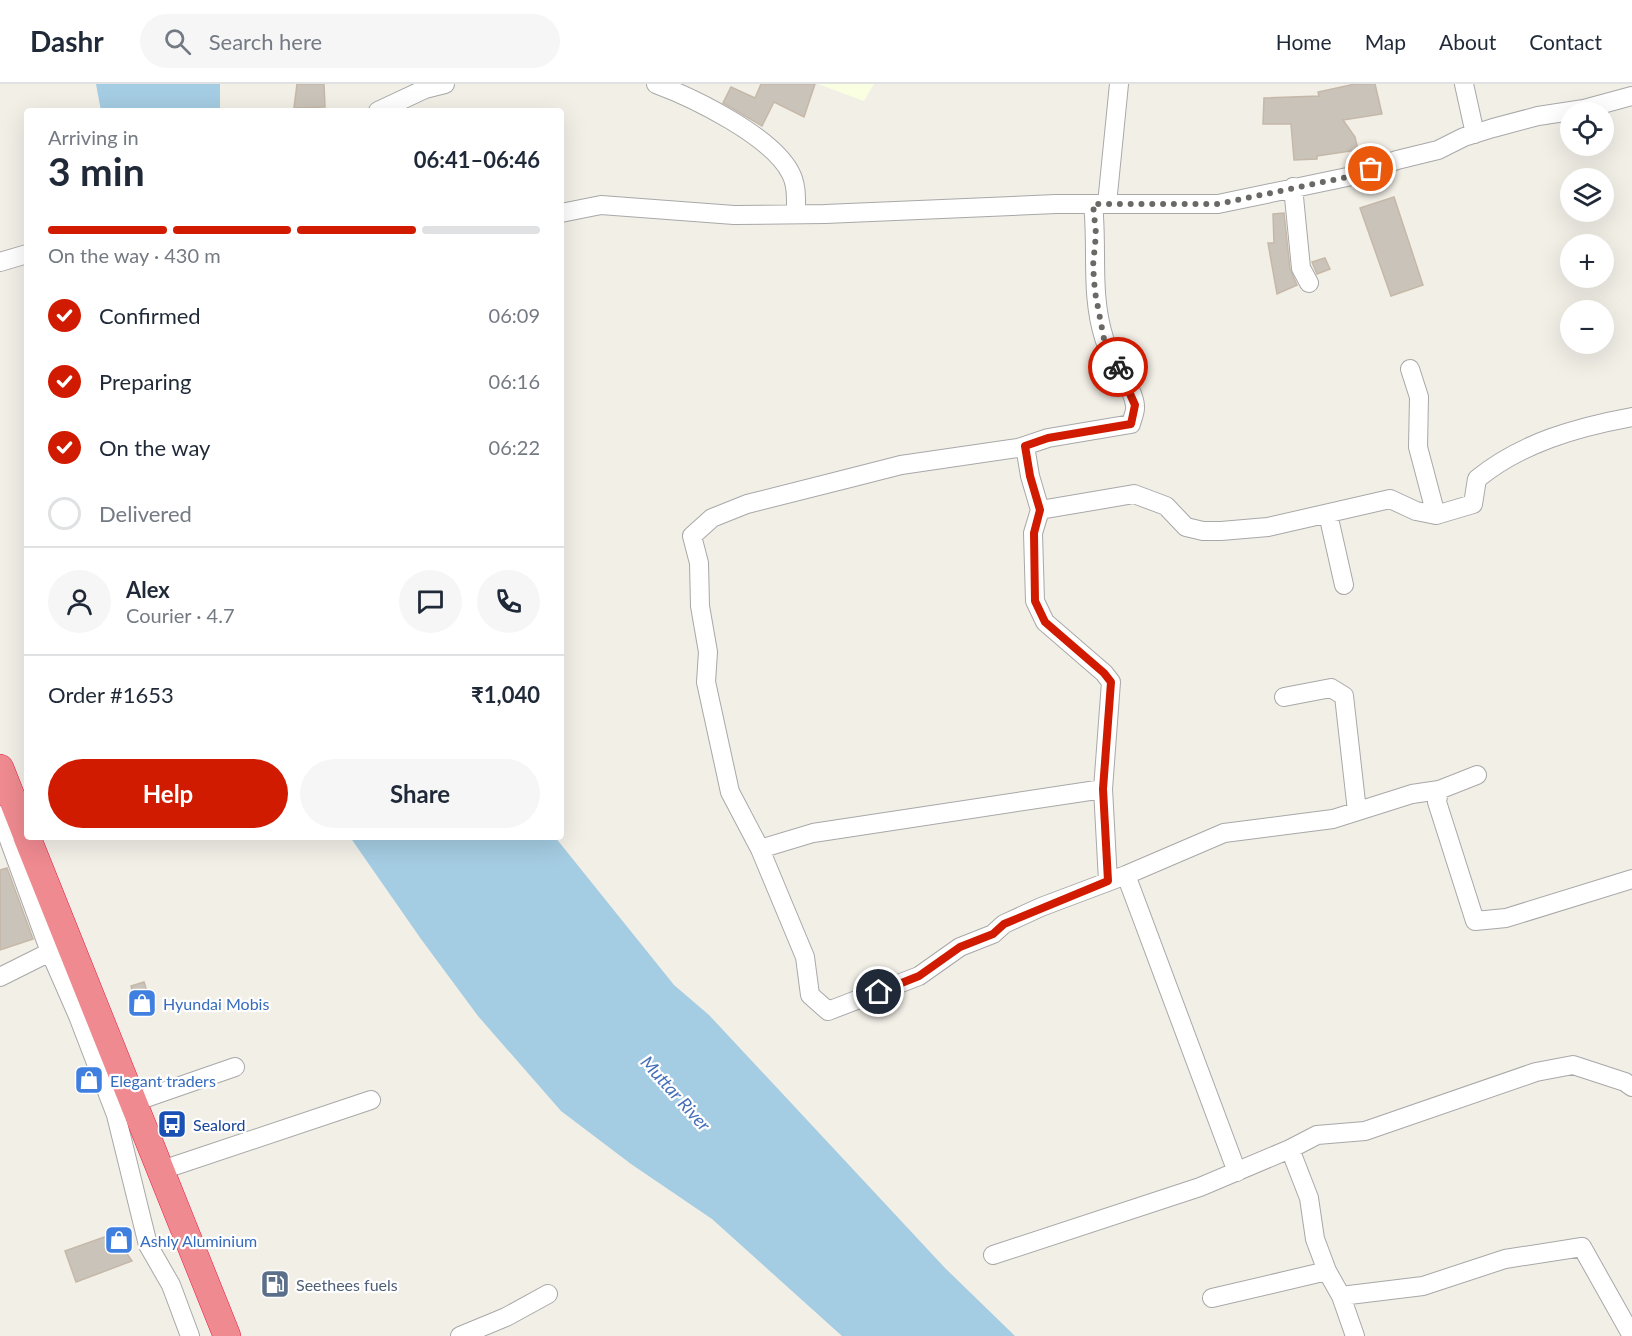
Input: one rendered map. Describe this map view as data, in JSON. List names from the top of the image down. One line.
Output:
{"water":["Muttar River"],"places":{"shop":["Hyundai Mobis","Elegant traders","Ashly Aluminium"],"bus stop":["Sealord"],"fuel station":["Seethees fuels"]},"page":{"header":"Dashr","search":"Search here","nav":["Home","Map","About","Contact"],"map_buttons":["+","−"],"heading":["3 min","Arriving in","06:41–06:46"],"panel":["Alex","Courier · 4.7","Order #1653","₹1,040"],"bar":"On the way · 430 m","list":[["Confirmed","06:09"],["Preparing","06:16"],["On the way","06:22"],"Delivered"],"buttons":["Help","Share"]}}
